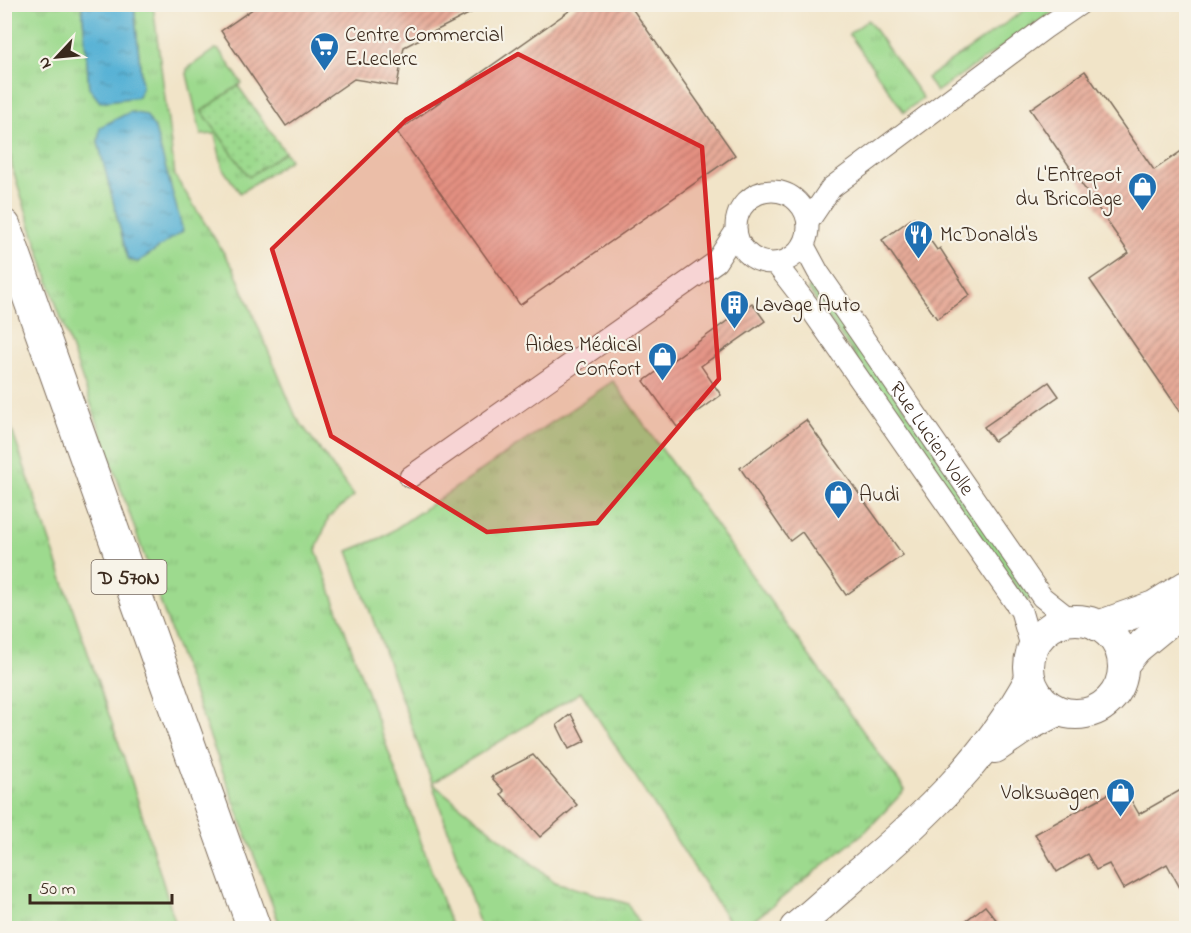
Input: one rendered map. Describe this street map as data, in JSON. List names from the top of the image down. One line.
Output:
{"streets":{"main road":["D 570N"],"street":["Rue Lucien Volle"]},"places":{"supermarket":["Centre Commercial E.Leclerc"],"shop":["L'Entrepot du Bricolage","Aides Médical Confort","Audi","Volkswagen"],"restaurant":["McDonald's"],"building":["Lavage Auto"]},"scale_bar":"50 m","north":"bottom left"}
